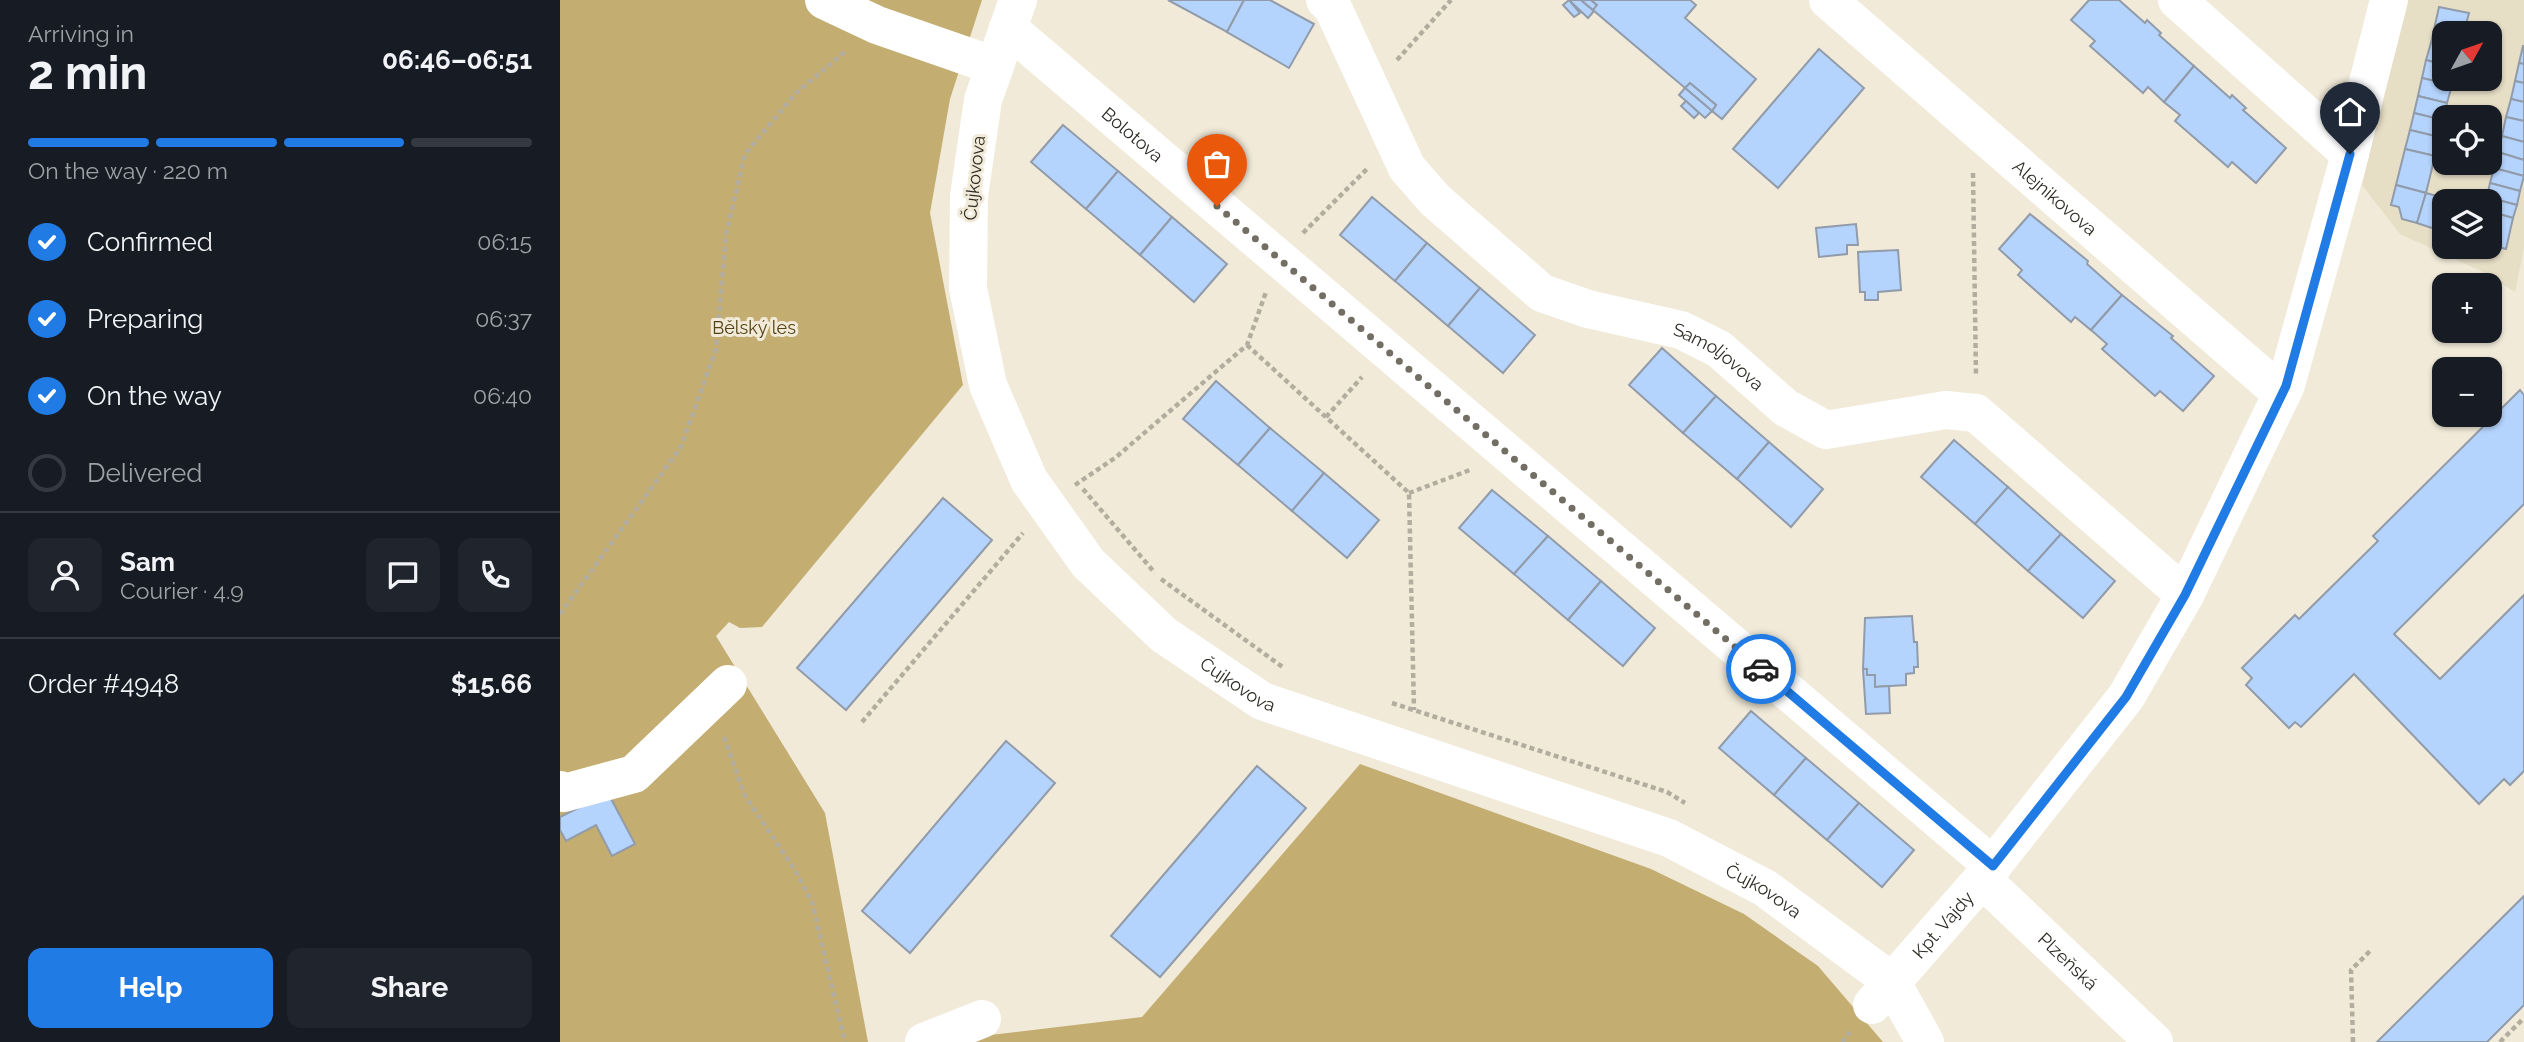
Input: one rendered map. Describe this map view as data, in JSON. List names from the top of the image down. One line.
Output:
{"streets":{"street":["Bolotova","Čujkovova","Alejnikovova","Samoljovova","Kpt. Vajdy","Plzeňská"]},"crossings":[["Bolotova","Čujkovova"],["Bolotova","Kpt. Vajdy"],["Bolotova","Plzeňská"],["Čujkovova","Kpt. Vajdy"],["Alejnikovova","Kpt. Vajdy"],["Kpt. Vajdy","Plzeňská"]],"parks":["Bělský les"],"north":"top right","page":{"heading":["2 min","Arriving in","06:46–06:51"],"panel":["Sam","Courier · 4.9","Order #4948","$15.66"],"map_buttons":["+","−"],"bar":"On the way · 220 m","list":[["Confirmed","06:15"],["Preparing","06:37"],["On the way","06:40"],"Delivered"],"buttons":["Help","Share"]}}
